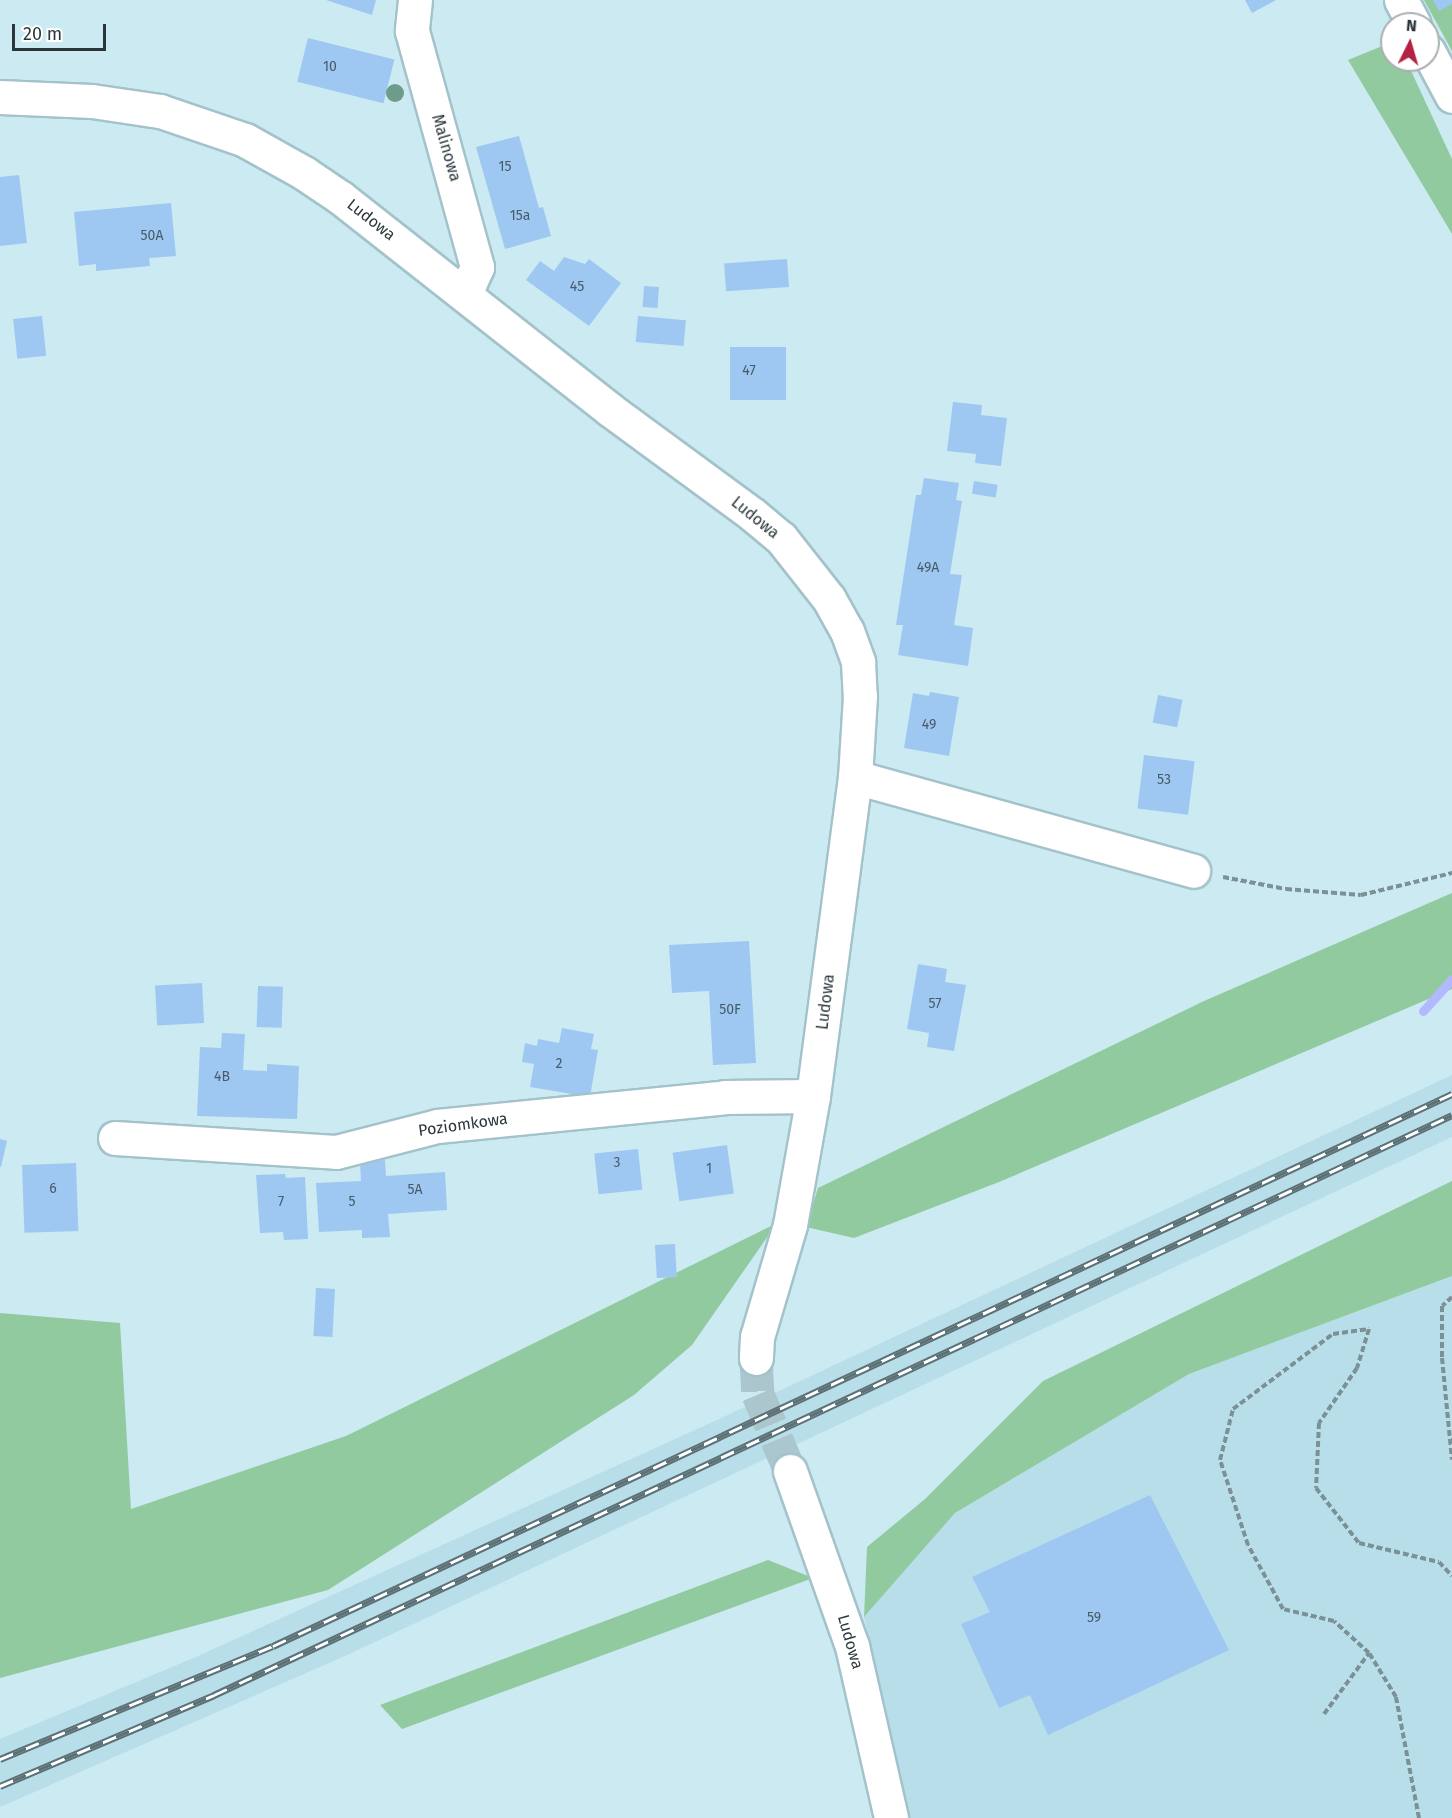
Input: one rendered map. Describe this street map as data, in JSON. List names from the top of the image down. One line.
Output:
{"streets":{"street":["Malinowa","Ludowa","Poziomkowa"]},"crossings":[["Malinowa","Ludowa"],["Ludowa","Poziomkowa"]],"house_numbers":["10","15","15a","50A","45","47","49A","49","53","57","50F","2","4B","3","1","6","5A","7","5","59"],"scale_bar":"20 m","north":"top"}
